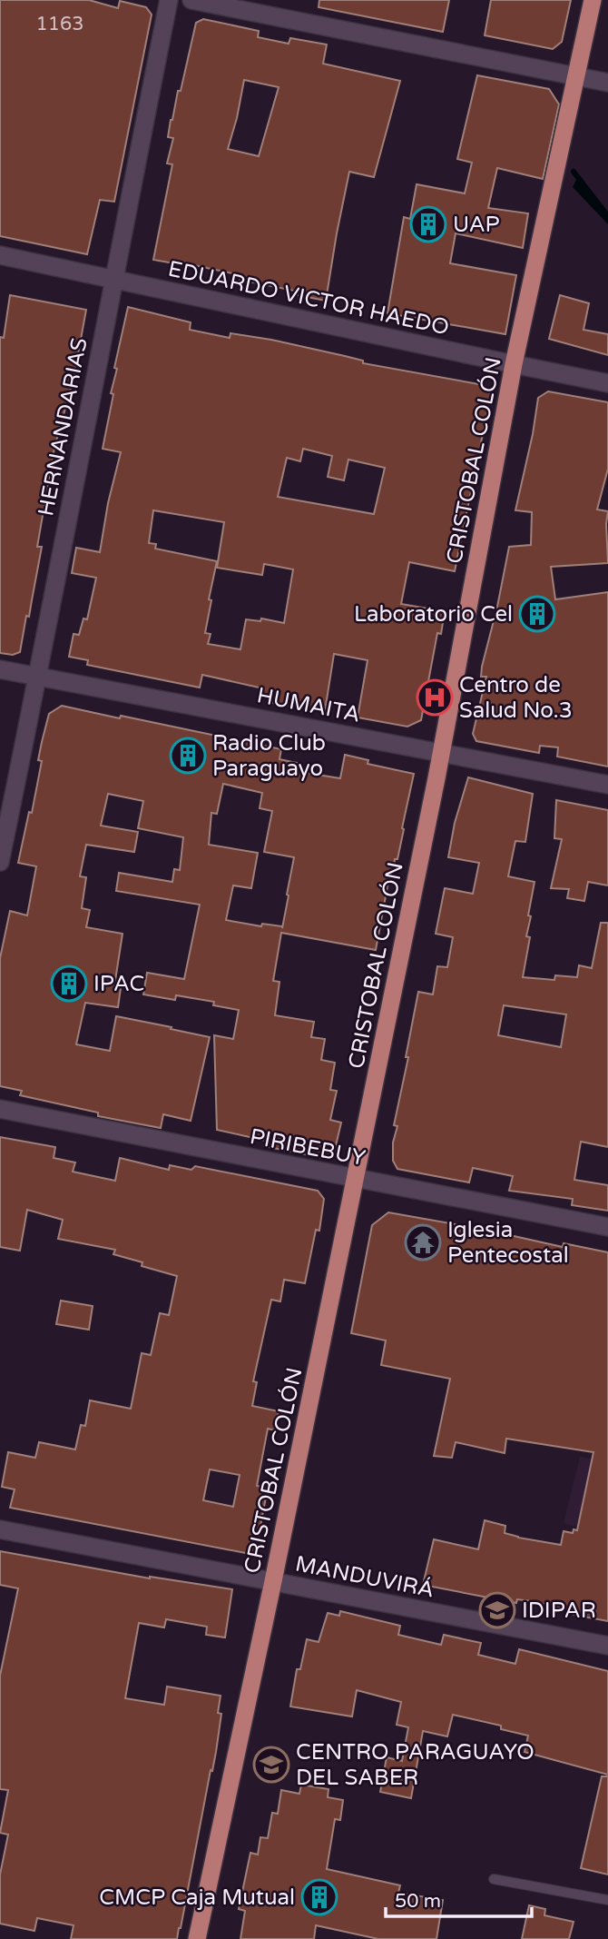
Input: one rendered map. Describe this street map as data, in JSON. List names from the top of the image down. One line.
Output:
{"streets":{"main road":["CRISTOBAL COLÓN"],"street":["EDUARDO VICTOR HAEDO","HERNANDARIAS","HUMAITA","PIRIBEBUY","MANDUVIRÁ"]},"crossings":[["EDUARDO VICTOR HAEDO","HERNANDARIAS"],["EDUARDO VICTOR HAEDO","CRISTOBAL COLÓN"],["HERNANDARIAS","HUMAITA"],["CRISTOBAL COLÓN","HUMAITA"],["CRISTOBAL COLÓN","PIRIBEBUY"],["CRISTOBAL COLÓN","MANDUVIRÁ"]],"places":{"building":["UAP","Laboratorio Cel","Radio Club Paraguayo","IPAC","CMCP Caja Mutual"],"hospital":["Centro de Salud No.3"],"temple":["Iglesia Pentecostal"],"school or university":["IDIPAR","CENTRO PARAGUAYO DEL SABER"]},"house_numbers":["1163"],"scale_bar":"50 m"}
